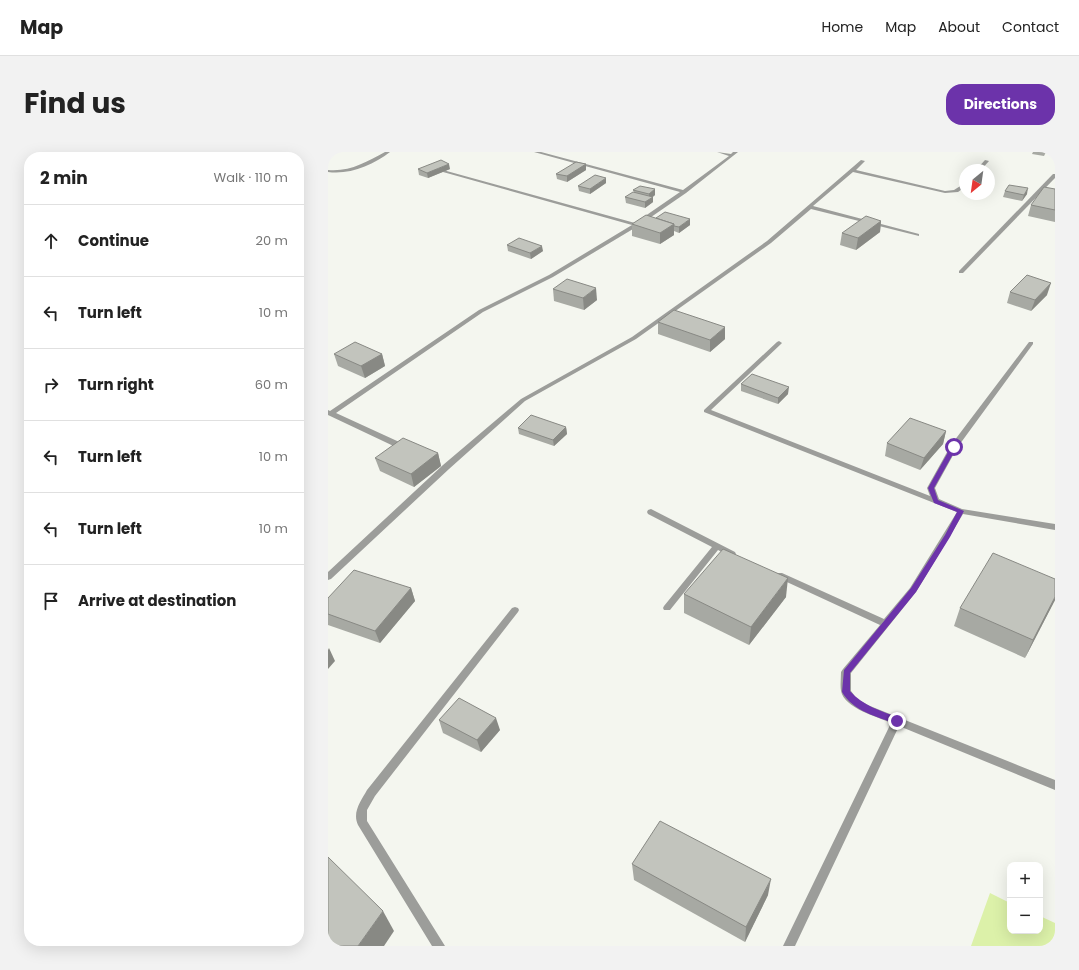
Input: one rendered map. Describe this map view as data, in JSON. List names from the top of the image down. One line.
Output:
{"north":"bottom left","page":{"header":"Map","nav":["Home","Map","About","Contact"],"title":"Find us","buttons":"Directions","heading":["2 min","Walk · 110 m"],"list":[["Continue","20 m"],["Turn left","10 m"],["Turn right","60 m"],["Turn left","10 m"],["Turn left","10 m"],"Arrive at destination"],"map_buttons":["+","−"]}}
